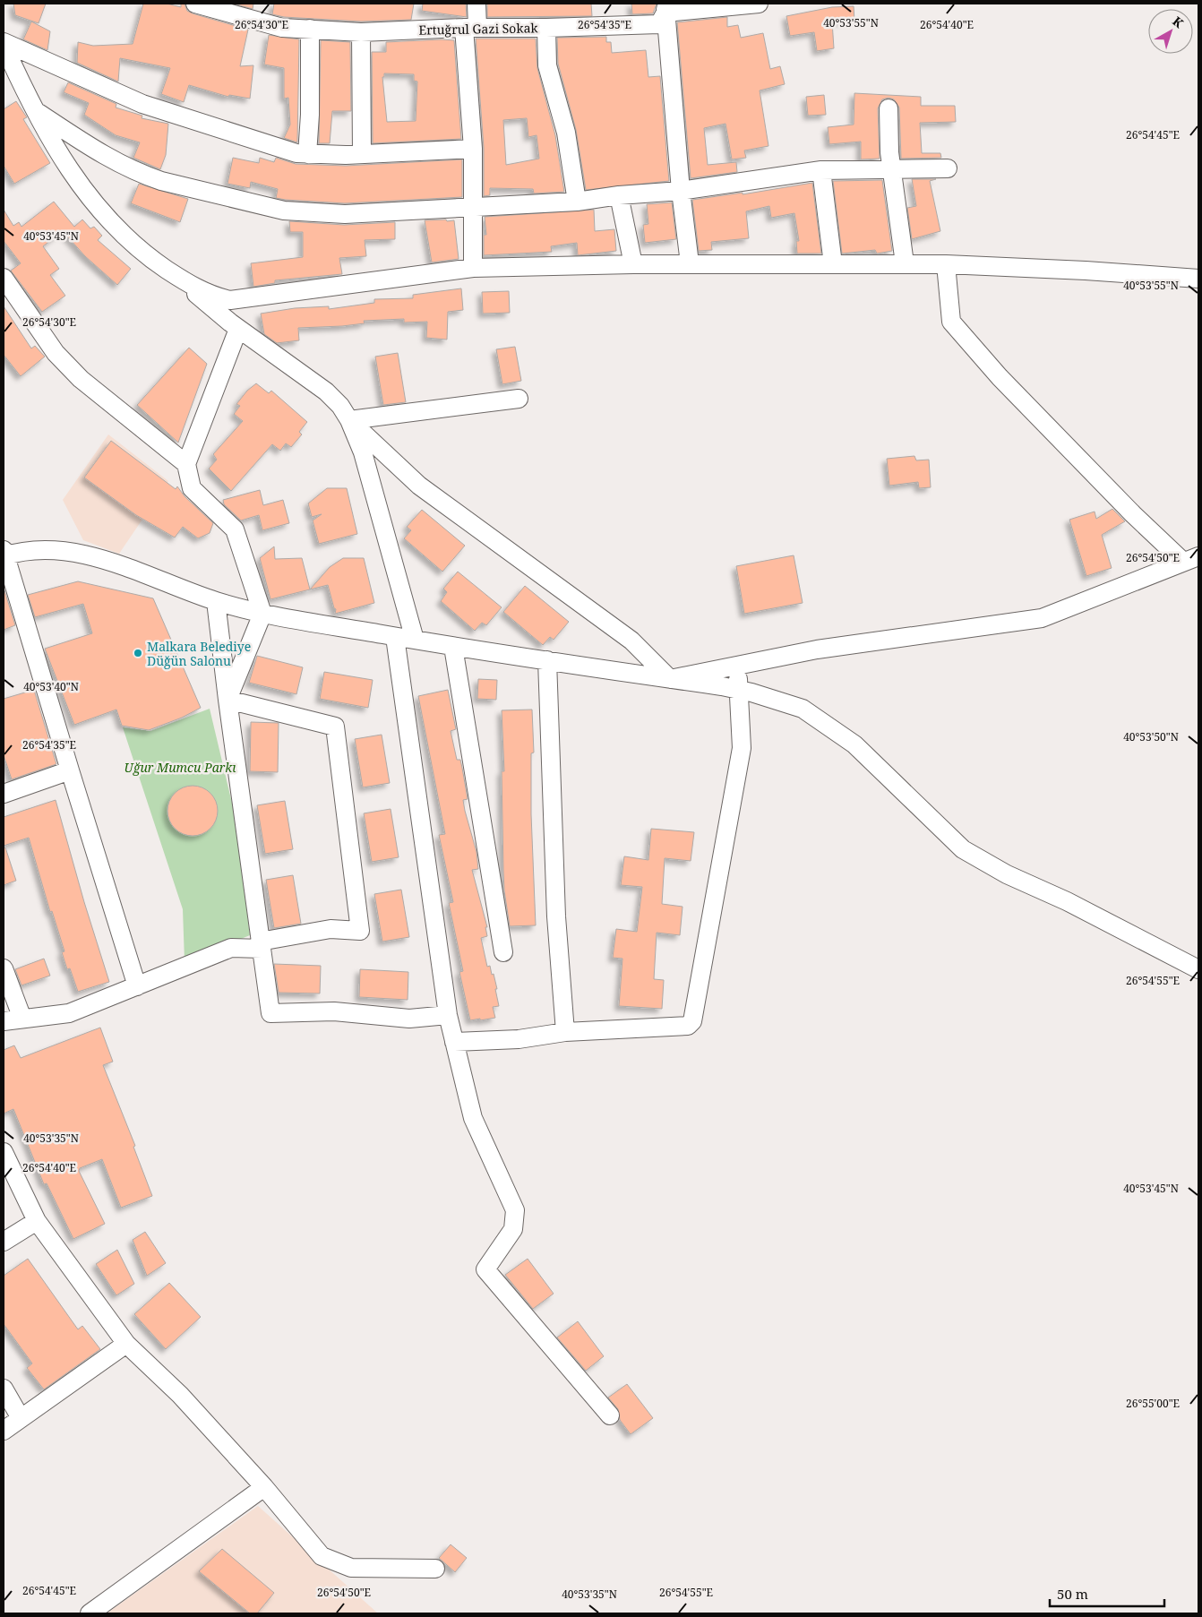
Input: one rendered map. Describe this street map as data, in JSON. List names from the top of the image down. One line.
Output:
{"streets":{"street":["Ertuğrul Gazi Sokak"]},"parks":["Uğur Mumcu Parkı"],"places":["Malkara Belediye Düğün Salonu"],"scale_bar":"50 m","north":"top right","coordinates":["40°53'55\"N","26°54'30\"E","26°54'35\"E","26°54'40\"E","26°54'45\"E","40°53'45\"N","26°54'50\"E","40°53'40\"N","40°53'50\"N","26°54'55\"E","40°53'35\"N","26°55'00\"E"]}
